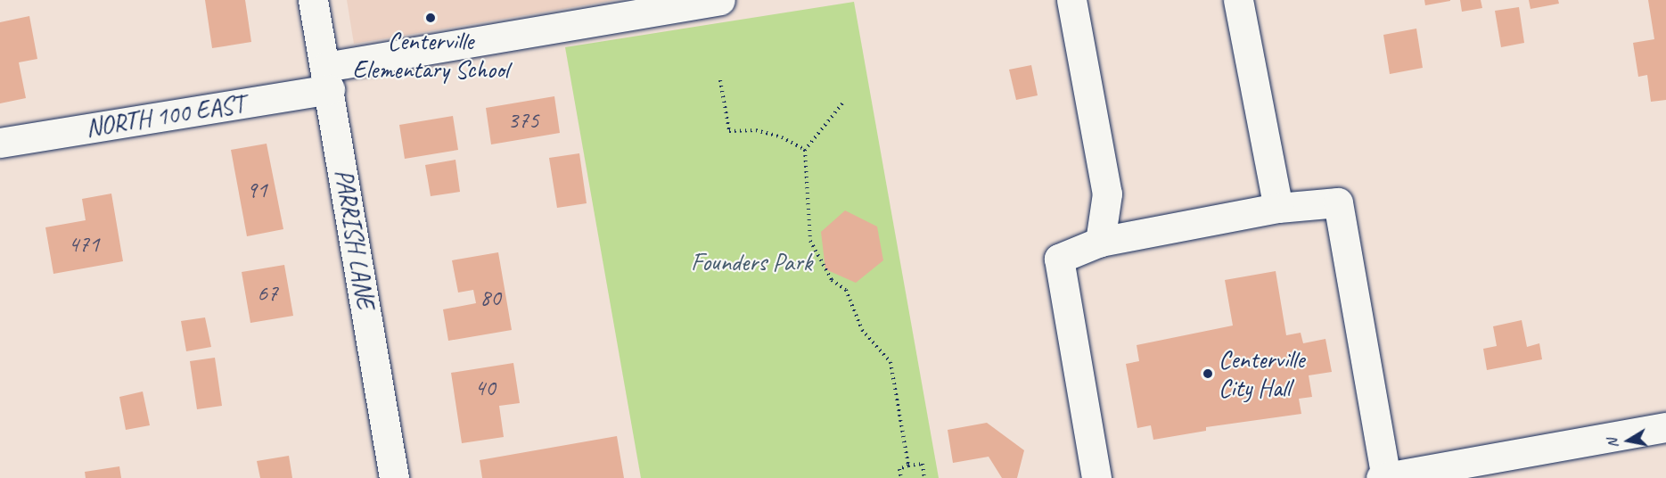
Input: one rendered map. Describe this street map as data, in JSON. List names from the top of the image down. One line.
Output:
{"streets":{"street":["NORTH 100 EAST","PARRISH LANE"]},"crossings":[["NORTH 100 EAST","PARRISH LANE"]],"parks":["Founders Park"],"places":["Centerville Elementary School","Centerville City Hall"],"house_numbers":["375","91","471","67","80","40"],"north":"left"}
